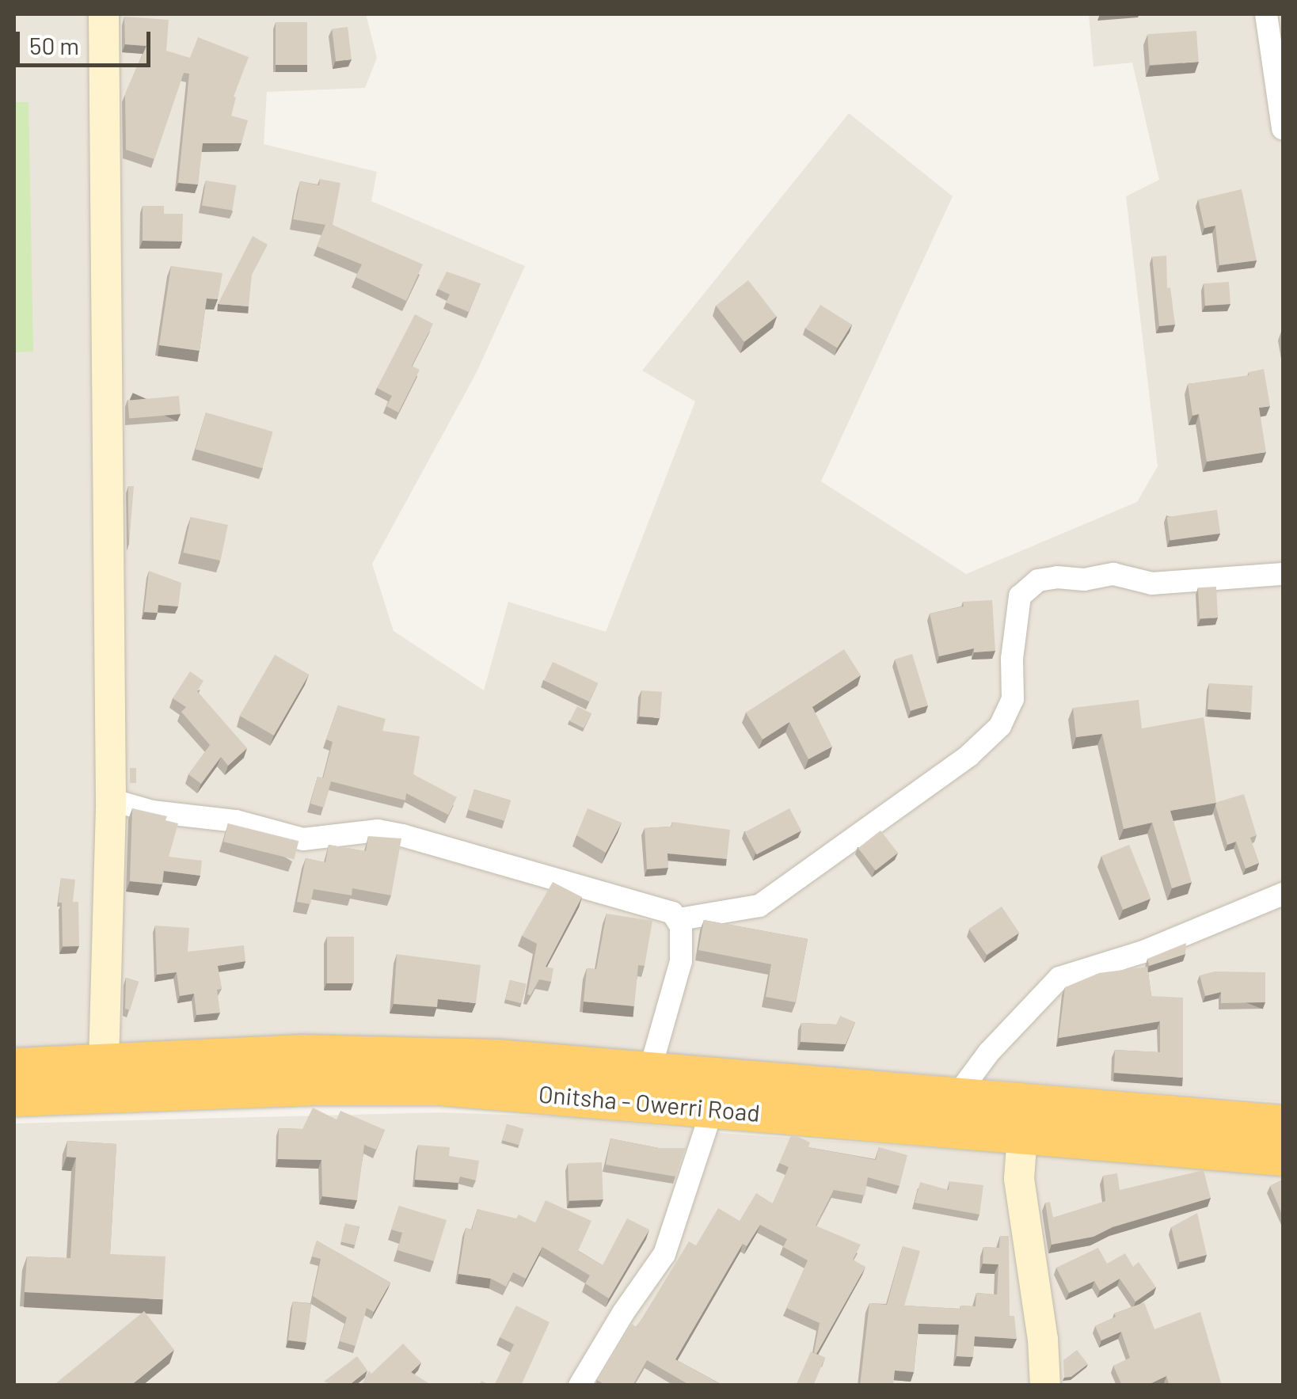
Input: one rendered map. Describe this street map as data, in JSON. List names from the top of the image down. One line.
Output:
{"streets":{"highway":["Onitsha - Owerri Road"]},"scale_bar":"50 m"}
